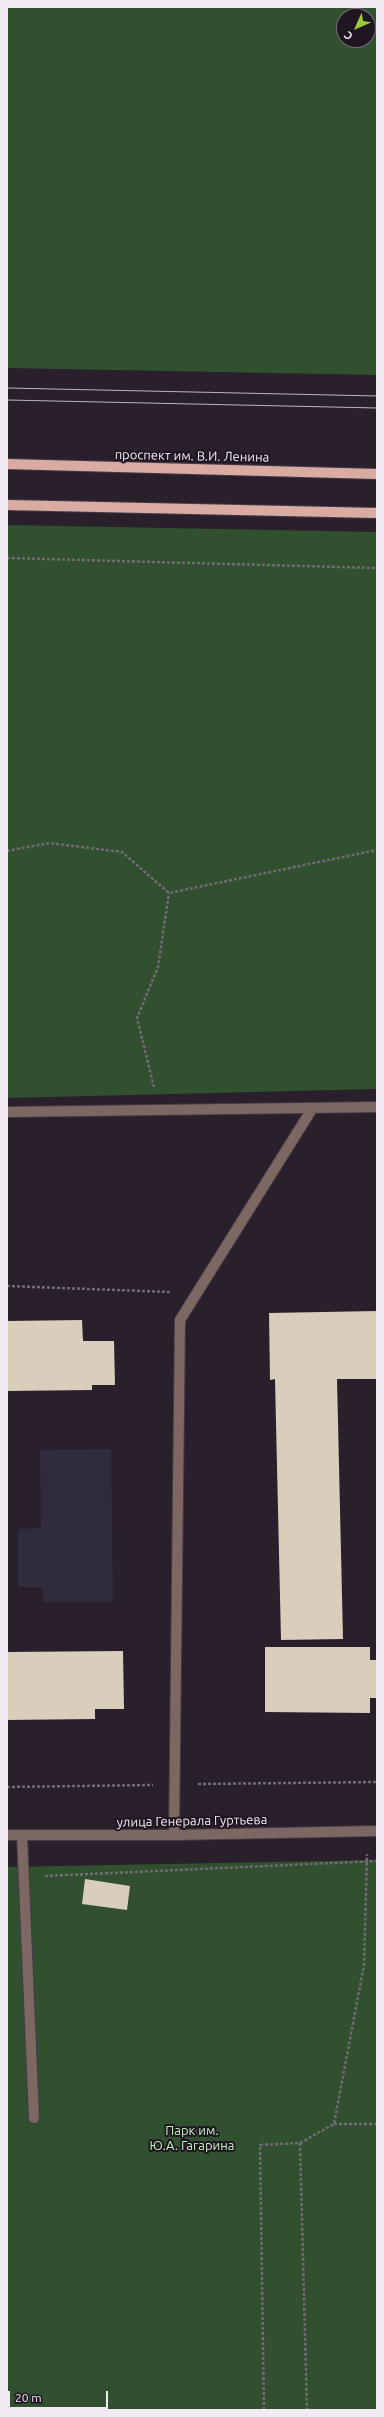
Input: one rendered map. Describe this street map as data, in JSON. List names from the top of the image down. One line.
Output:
{"streets":{"main road":["проспект им. В.И. Ленина"],"street":["улица Генерала Гуртьева"]},"parks":["Парк им. Ю.А. Гагарина"],"scale_bar":"20 m","north":"bottom left"}
